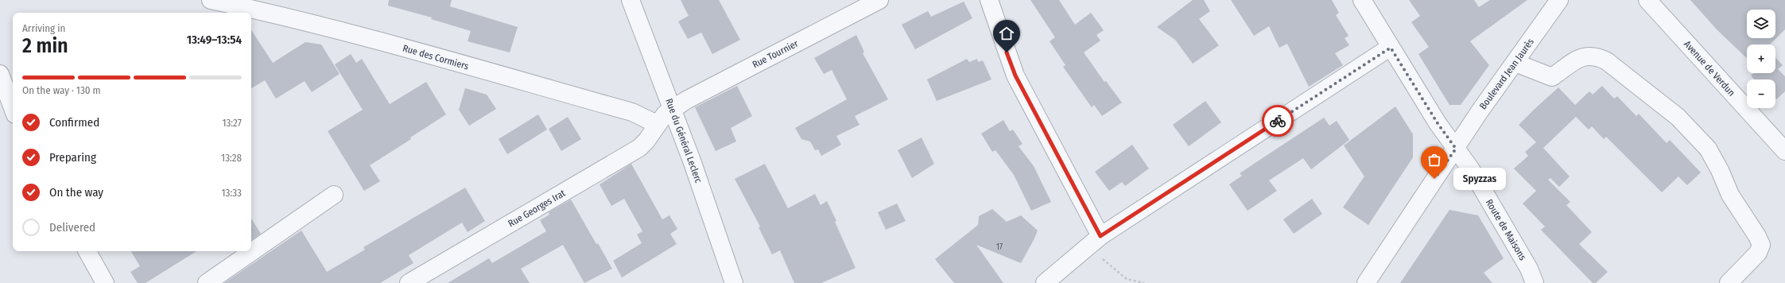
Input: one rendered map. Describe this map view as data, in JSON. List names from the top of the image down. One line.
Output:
{"streets":{"street":["Rue Tournier","Rue des Cormiers","Avenue de Verdun","Boulevard Jean Jaurès","Rue du Général Leclerc","Rue Georges Irat","Route de Maisons"]},"crossings":[["Rue Tournier","Rue des Cormiers"],["Rue Tournier","Rue du Général Leclerc"],["Rue Tournier","Rue Georges Irat"],["Rue des Cormiers","Rue Georges Irat"],["Boulevard Jean Jaurès","Route de Maisons"]],"places":["Spyzzas"],"house_numbers":["17"],"page":{"map_buttons":["+","−"],"heading":["2 min","Arriving in","13:49–13:54"],"bar":"On the way · 130 m","list":[["Confirmed","13:27"],["Preparing","13:28"],["On the way","13:33"],"Delivered"],"bubble":"Spyzzas"}}
